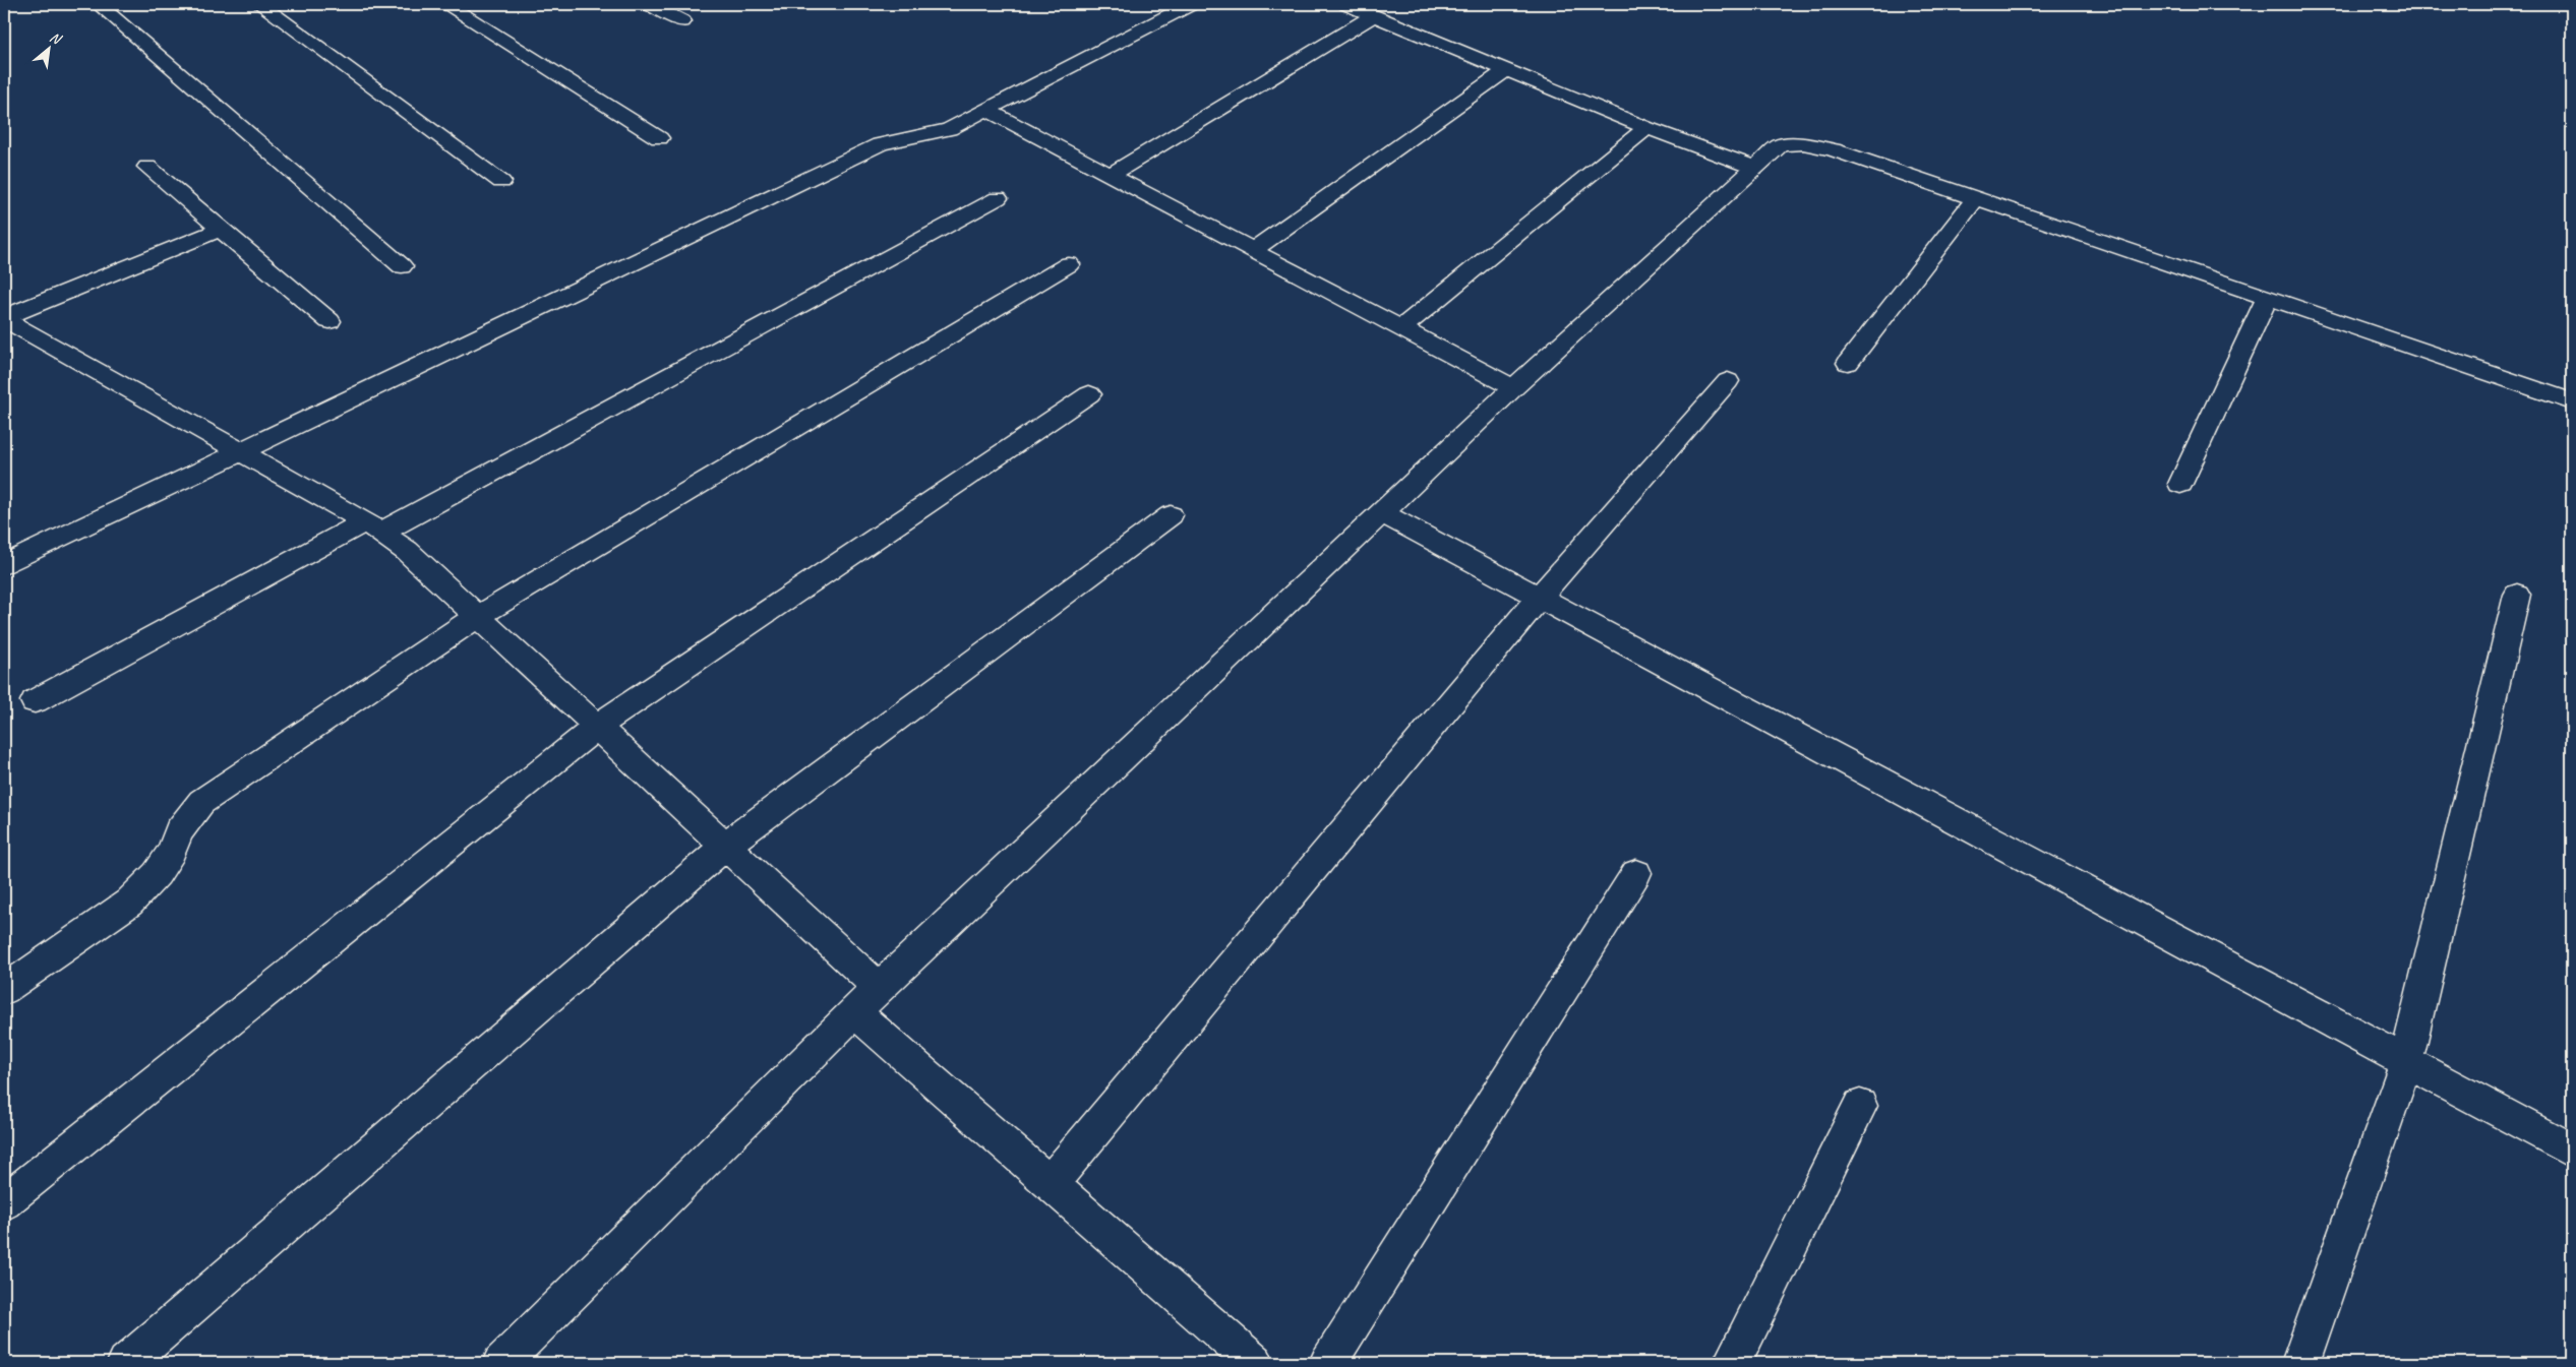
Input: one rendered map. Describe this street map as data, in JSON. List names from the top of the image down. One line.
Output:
{"north":"top right"}
